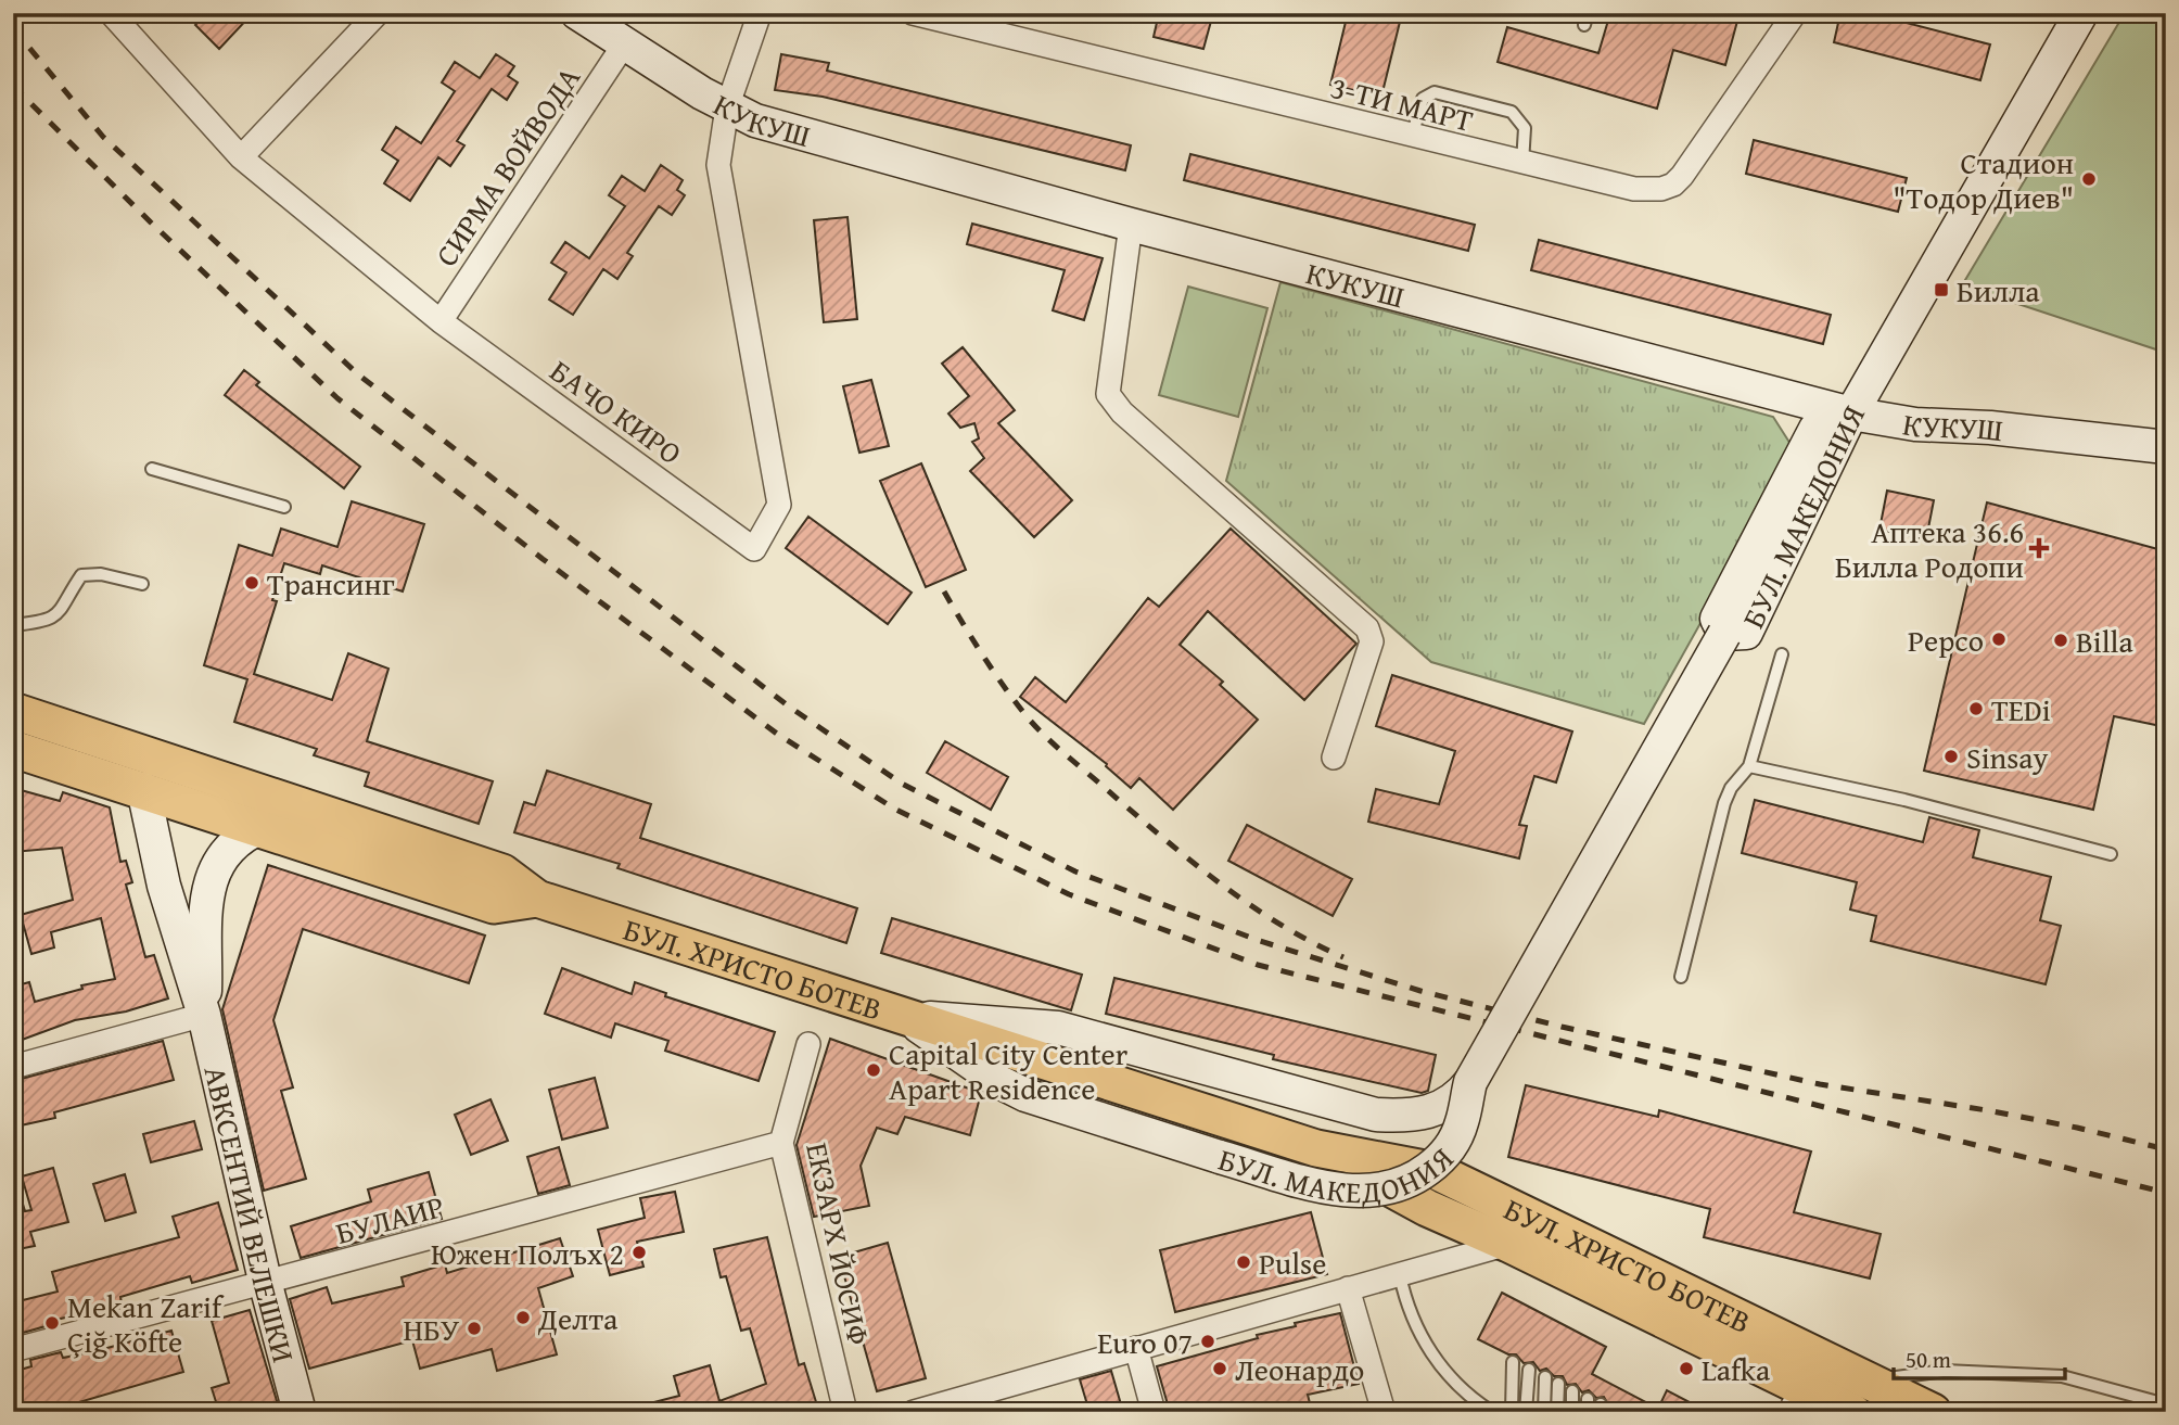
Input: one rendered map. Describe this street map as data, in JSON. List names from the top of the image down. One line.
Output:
{"streets":{"main road":["БУЛ. ХРИСТО БОТЕВ"],"street":["3-ТИ МАРТ","КУКУШ","СИРМА ВОЙВОДА","БАЧО КИРО","БУЛ. МАКЕДОНИЯ","АВКСЕНТИЙ ВЕЛЕШКИ","БУЛАИР","ЕКЗАРХ ЙОСИФ"]},"crossings":[["КУКУШ","СИРМА ВОЙВОДА"],["КУКУШ","БАЧО КИРО"],["КУКУШ","БУЛ. МАКЕДОНИЯ"],["СИРМА ВОЙВОДА","БАЧО КИРО"],["БУЛ. МАКЕДОНИЯ","БУЛ. ХРИСТО БОТЕВ"],["БУЛ. ХРИСТО БОТЕВ","АВКСЕНТИЙ ВЕЛЕШКИ"],["АВКСЕНТИЙ ВЕЛЕШКИ","БУЛАИР"],["БУЛАИР","ЕКЗАРХ ЙОСИФ"]],"places":{"other":["Стадион \"Тодор Диев\"","Трансинг","Pepco","Billa","TEDi","Sinsay","Capital City Center Apart Residence","Южен Полъх 2","Pulse","Делта","Mekan Zarif Çiğ Köfte","НБУ","Euro 07","Леонардо","Lafka"],"transit":["Билла"],"health":["Аптека 36.6 Билла Родопи"]},"scale_bar":"50 m"}
